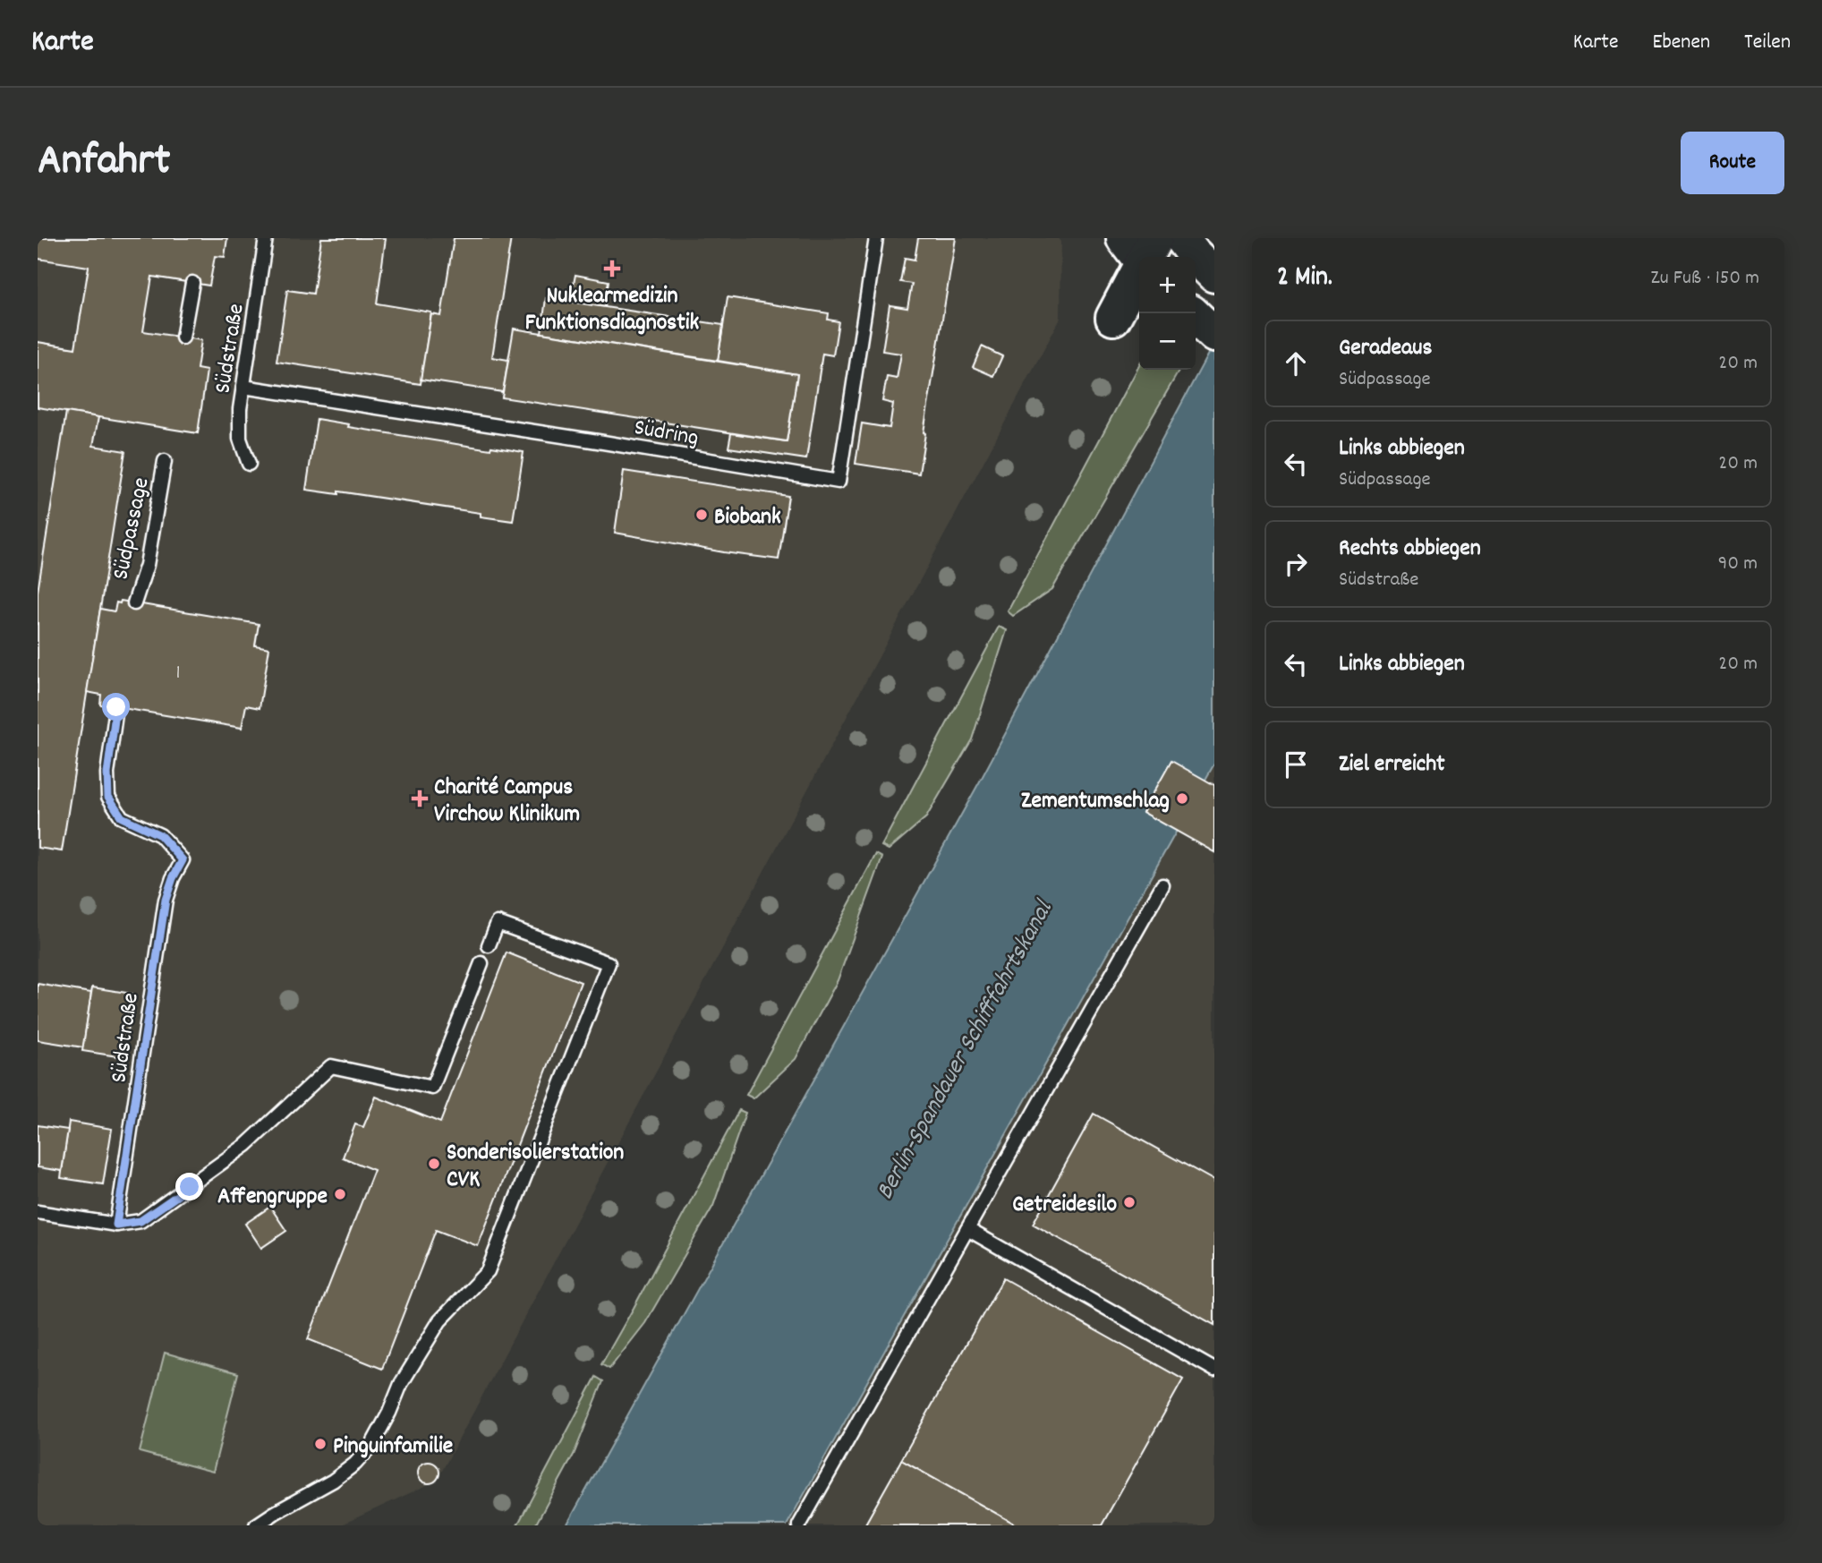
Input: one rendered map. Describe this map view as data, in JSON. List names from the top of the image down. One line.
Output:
{"streets":{"lane":["Südstraße","Südring","Südpassage"]},"crossings":[["Südstraße","Südring"]],"water":["Berlin-Spandauer Schifffahrtskanal"],"places":{"health":["Nuklearmedizin Funktionsdiagnostik","Charité Campus Virchow Klinikum"],"other":["Biobank","Zementumschlag","Sonderisolierstation CVK","Affengruppe","Getreidesilo","Pinguinfamilie"]},"house_numbers":["1"],"page":{"header":"Karte","nav":["Karte","Ebenen","Teilen"],"title":"Anfahrt","buttons":"Route","heading":["2 Min.","Zu Fuß · 150 m"],"map_buttons":["+","−"],"list":[["Geradeaus","Südpassage","20 m"],["Links abbiegen","Südpassage","20 m"],["Rechts abbiegen","Südstraße","90 m"],["Links abbiegen","20 m"],"Ziel erreicht"]}}
